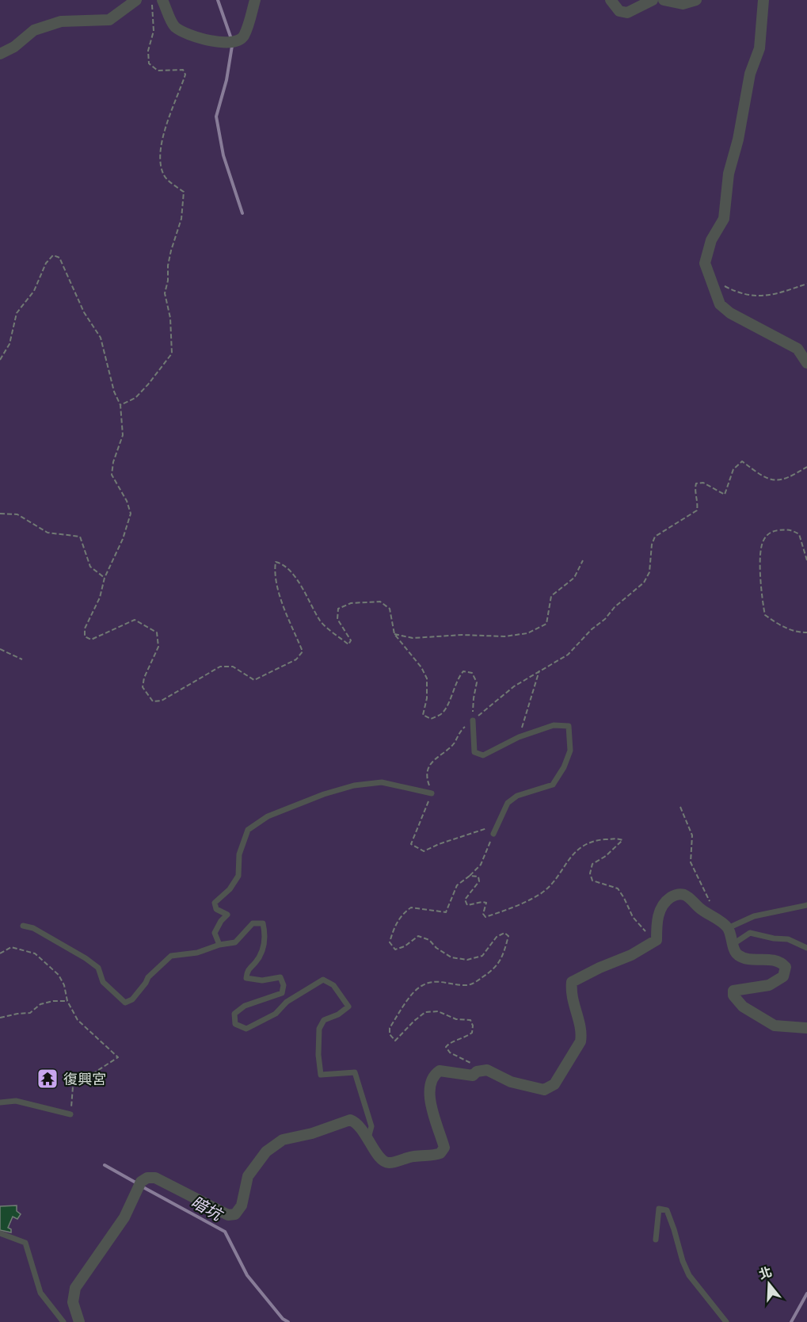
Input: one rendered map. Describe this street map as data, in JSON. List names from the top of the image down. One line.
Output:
{"water":["暗坑"],"places":{"temple":["復興宮"]},"north":"top"}
